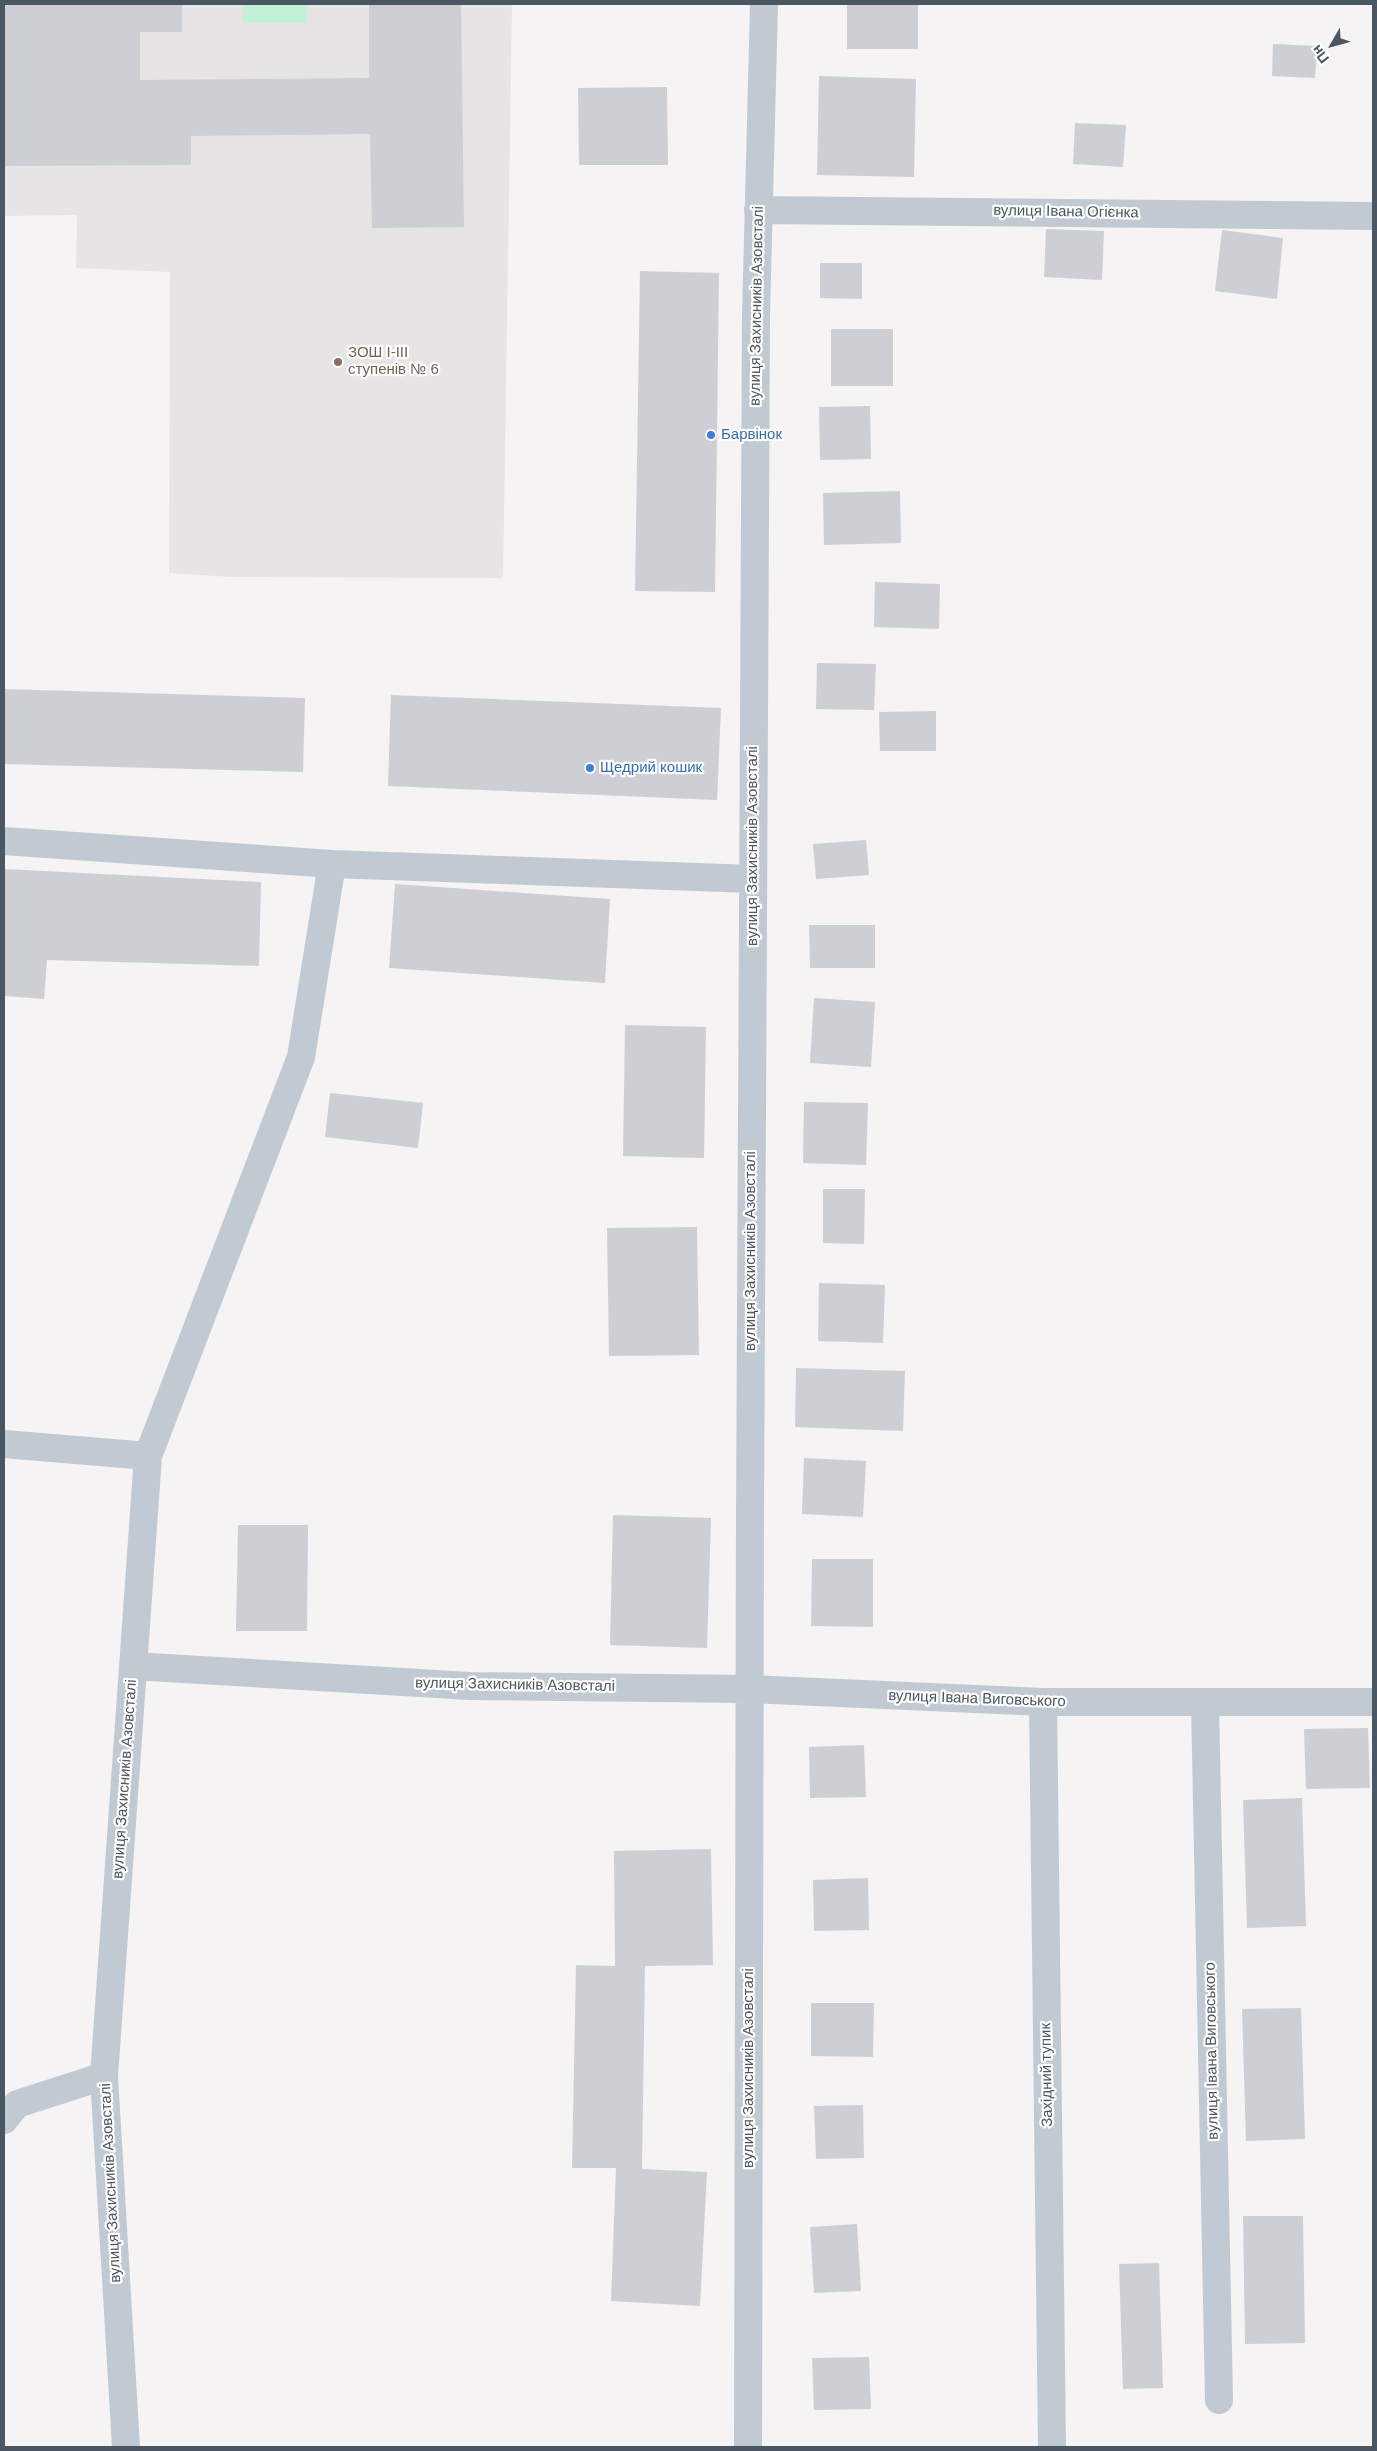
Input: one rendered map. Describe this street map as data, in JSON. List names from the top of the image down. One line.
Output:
{"streets":{"street":["вулиця Івана Огієнка","вулиця Захисників Азовсталі","вулиця Івана Виговського","Західний тупик"]},"crossings":[["вулиця Івана Огієнка","вулиця Захисників Азовсталі"],["вулиця Захисників Азовсталі","вулиця Івана Виговського"],["вулиця Івана Виговського","Західний тупик"]],"places":["ЗОШ I-III ступенів № 6","Барвінок","Щедрий кошик"],"north":"bottom left"}
